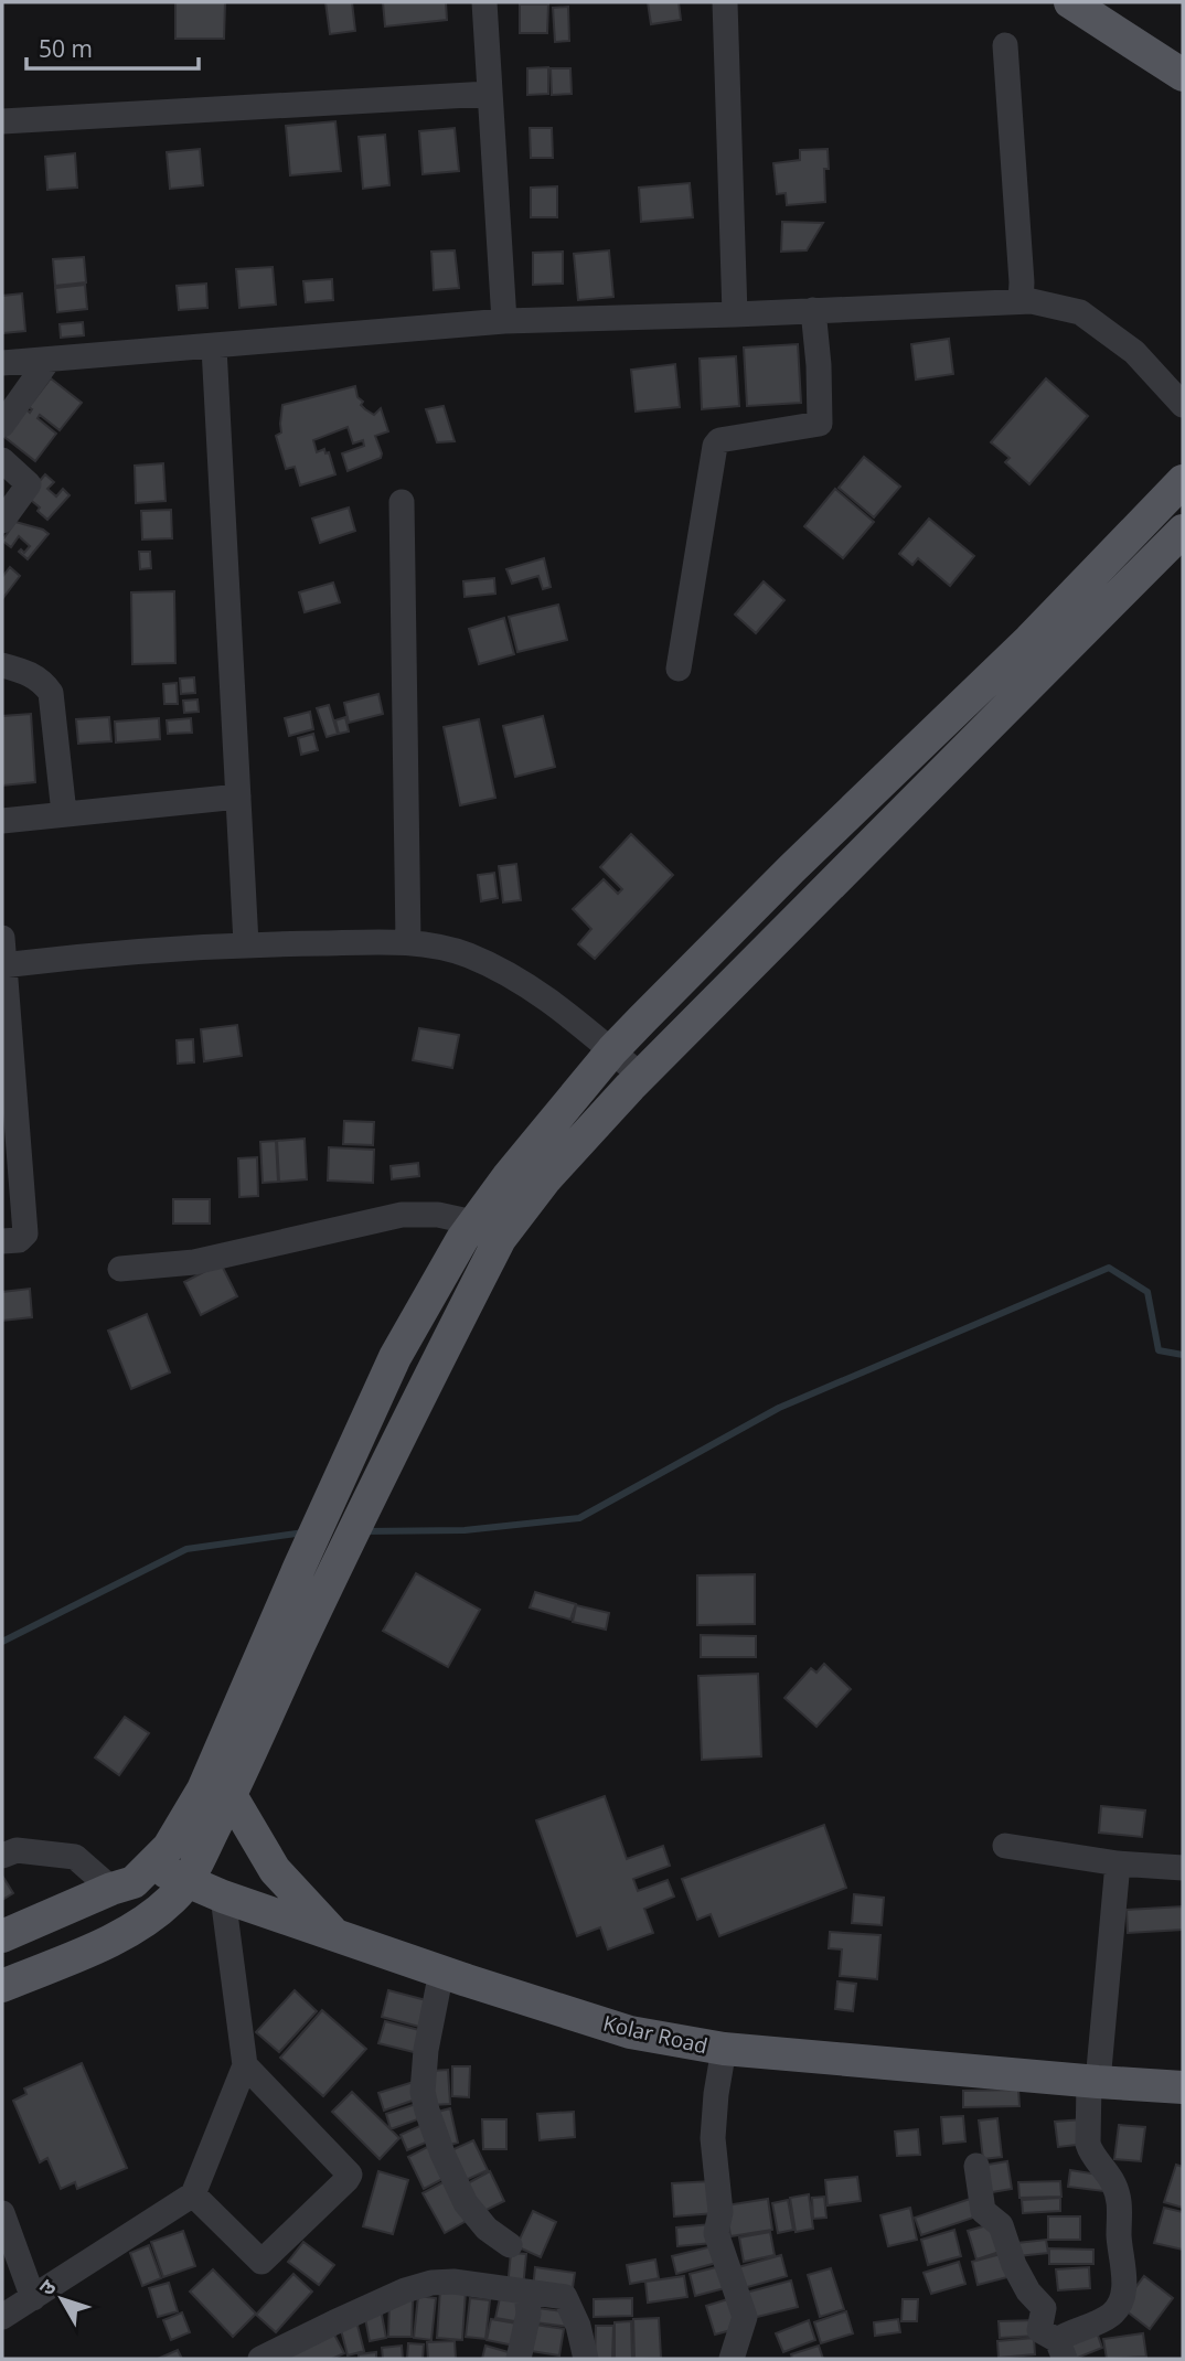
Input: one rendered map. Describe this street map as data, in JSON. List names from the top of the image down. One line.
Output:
{"streets":{"main road":["Kolar Road"]},"scale_bar":"50 m","north":"top left"}
